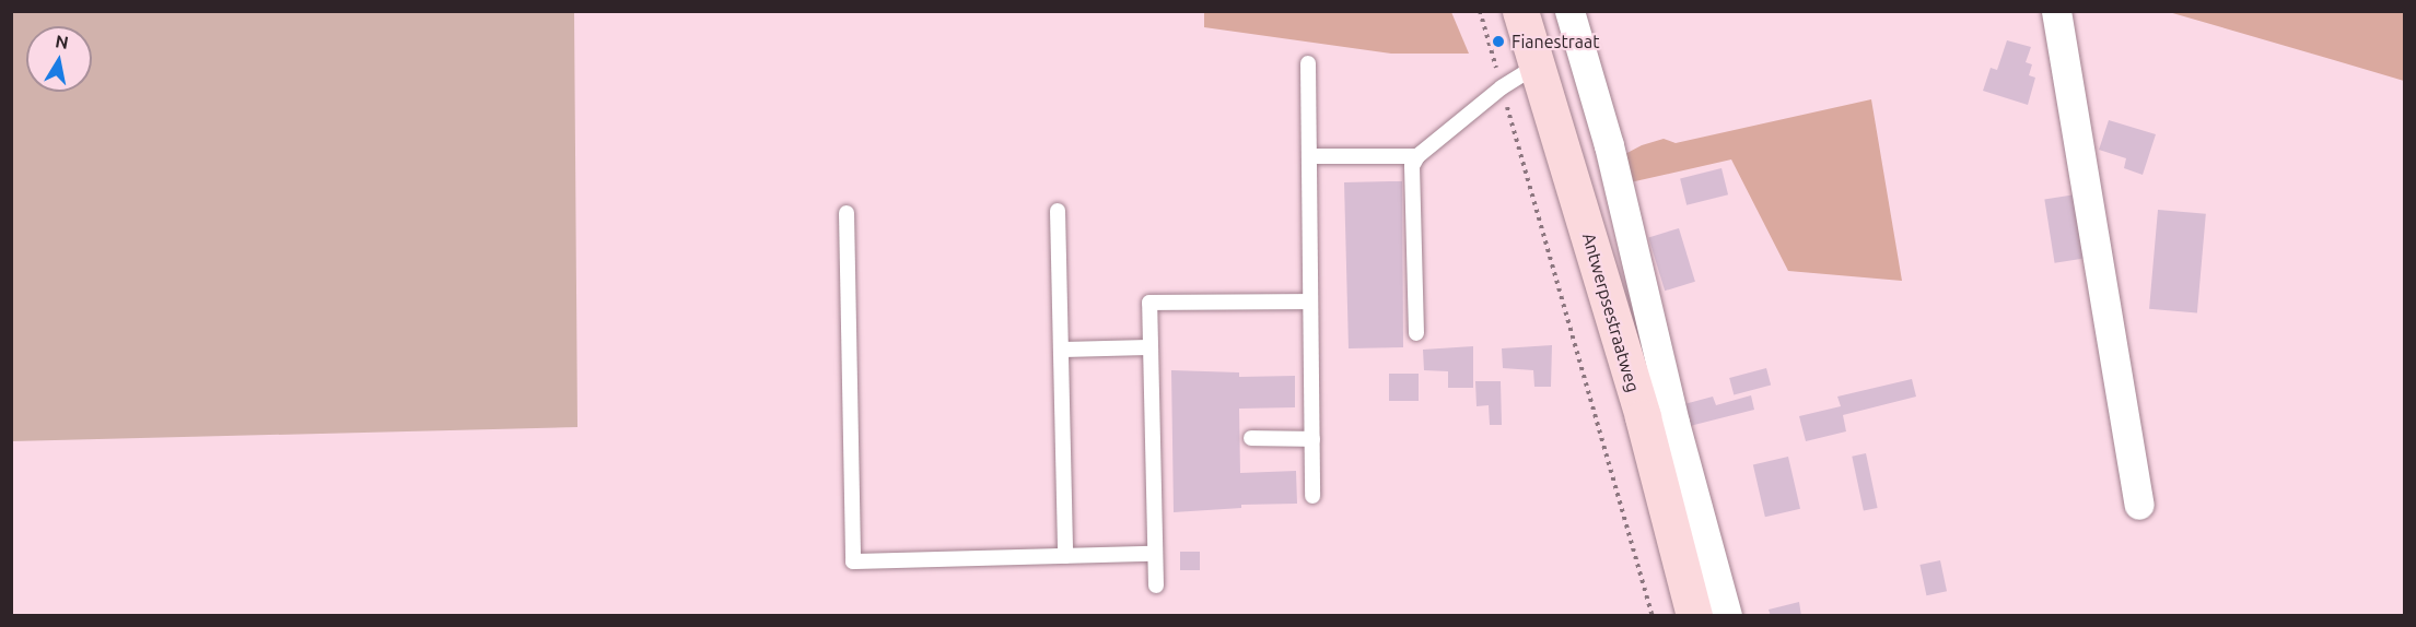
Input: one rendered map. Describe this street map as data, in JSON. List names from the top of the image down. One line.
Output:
{"streets":{"main road":["Antwerpsestraatweg"]},"places":["Fianestraat"],"north":"top"}
